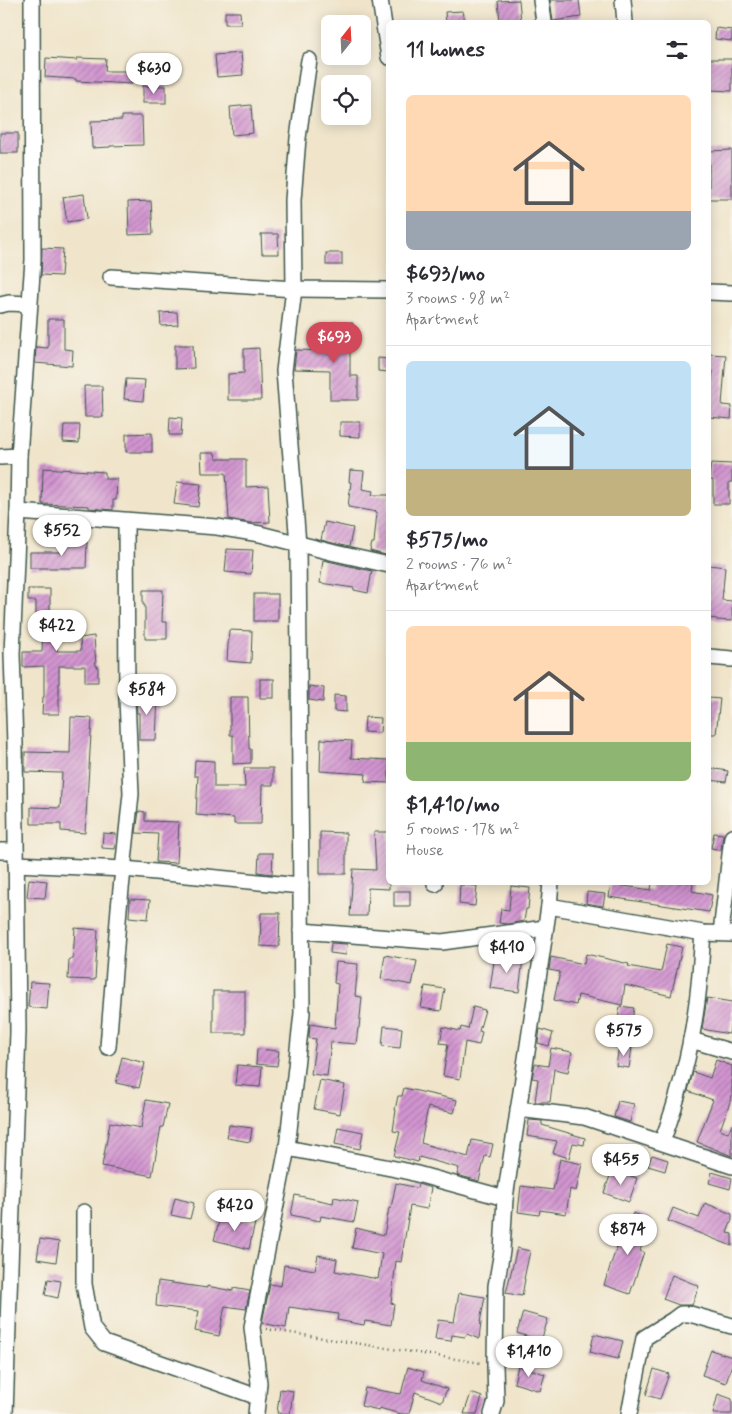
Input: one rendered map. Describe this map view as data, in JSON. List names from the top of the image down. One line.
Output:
{"north":"top","page":{"heading":"11 homes","price":["$630","$693","$552","$422","$584","$410","$575","$455","$420","$874","$1,410"],"list":[{"name":"$693/mo","note":"3 rooms · 98 m² · Apartment"},{"name":"$575/mo","note":"2 rooms · 76 m² · Apartment"},{"name":"$1,410/mo","note":"5 rooms · 178 m² · House"}]}}
